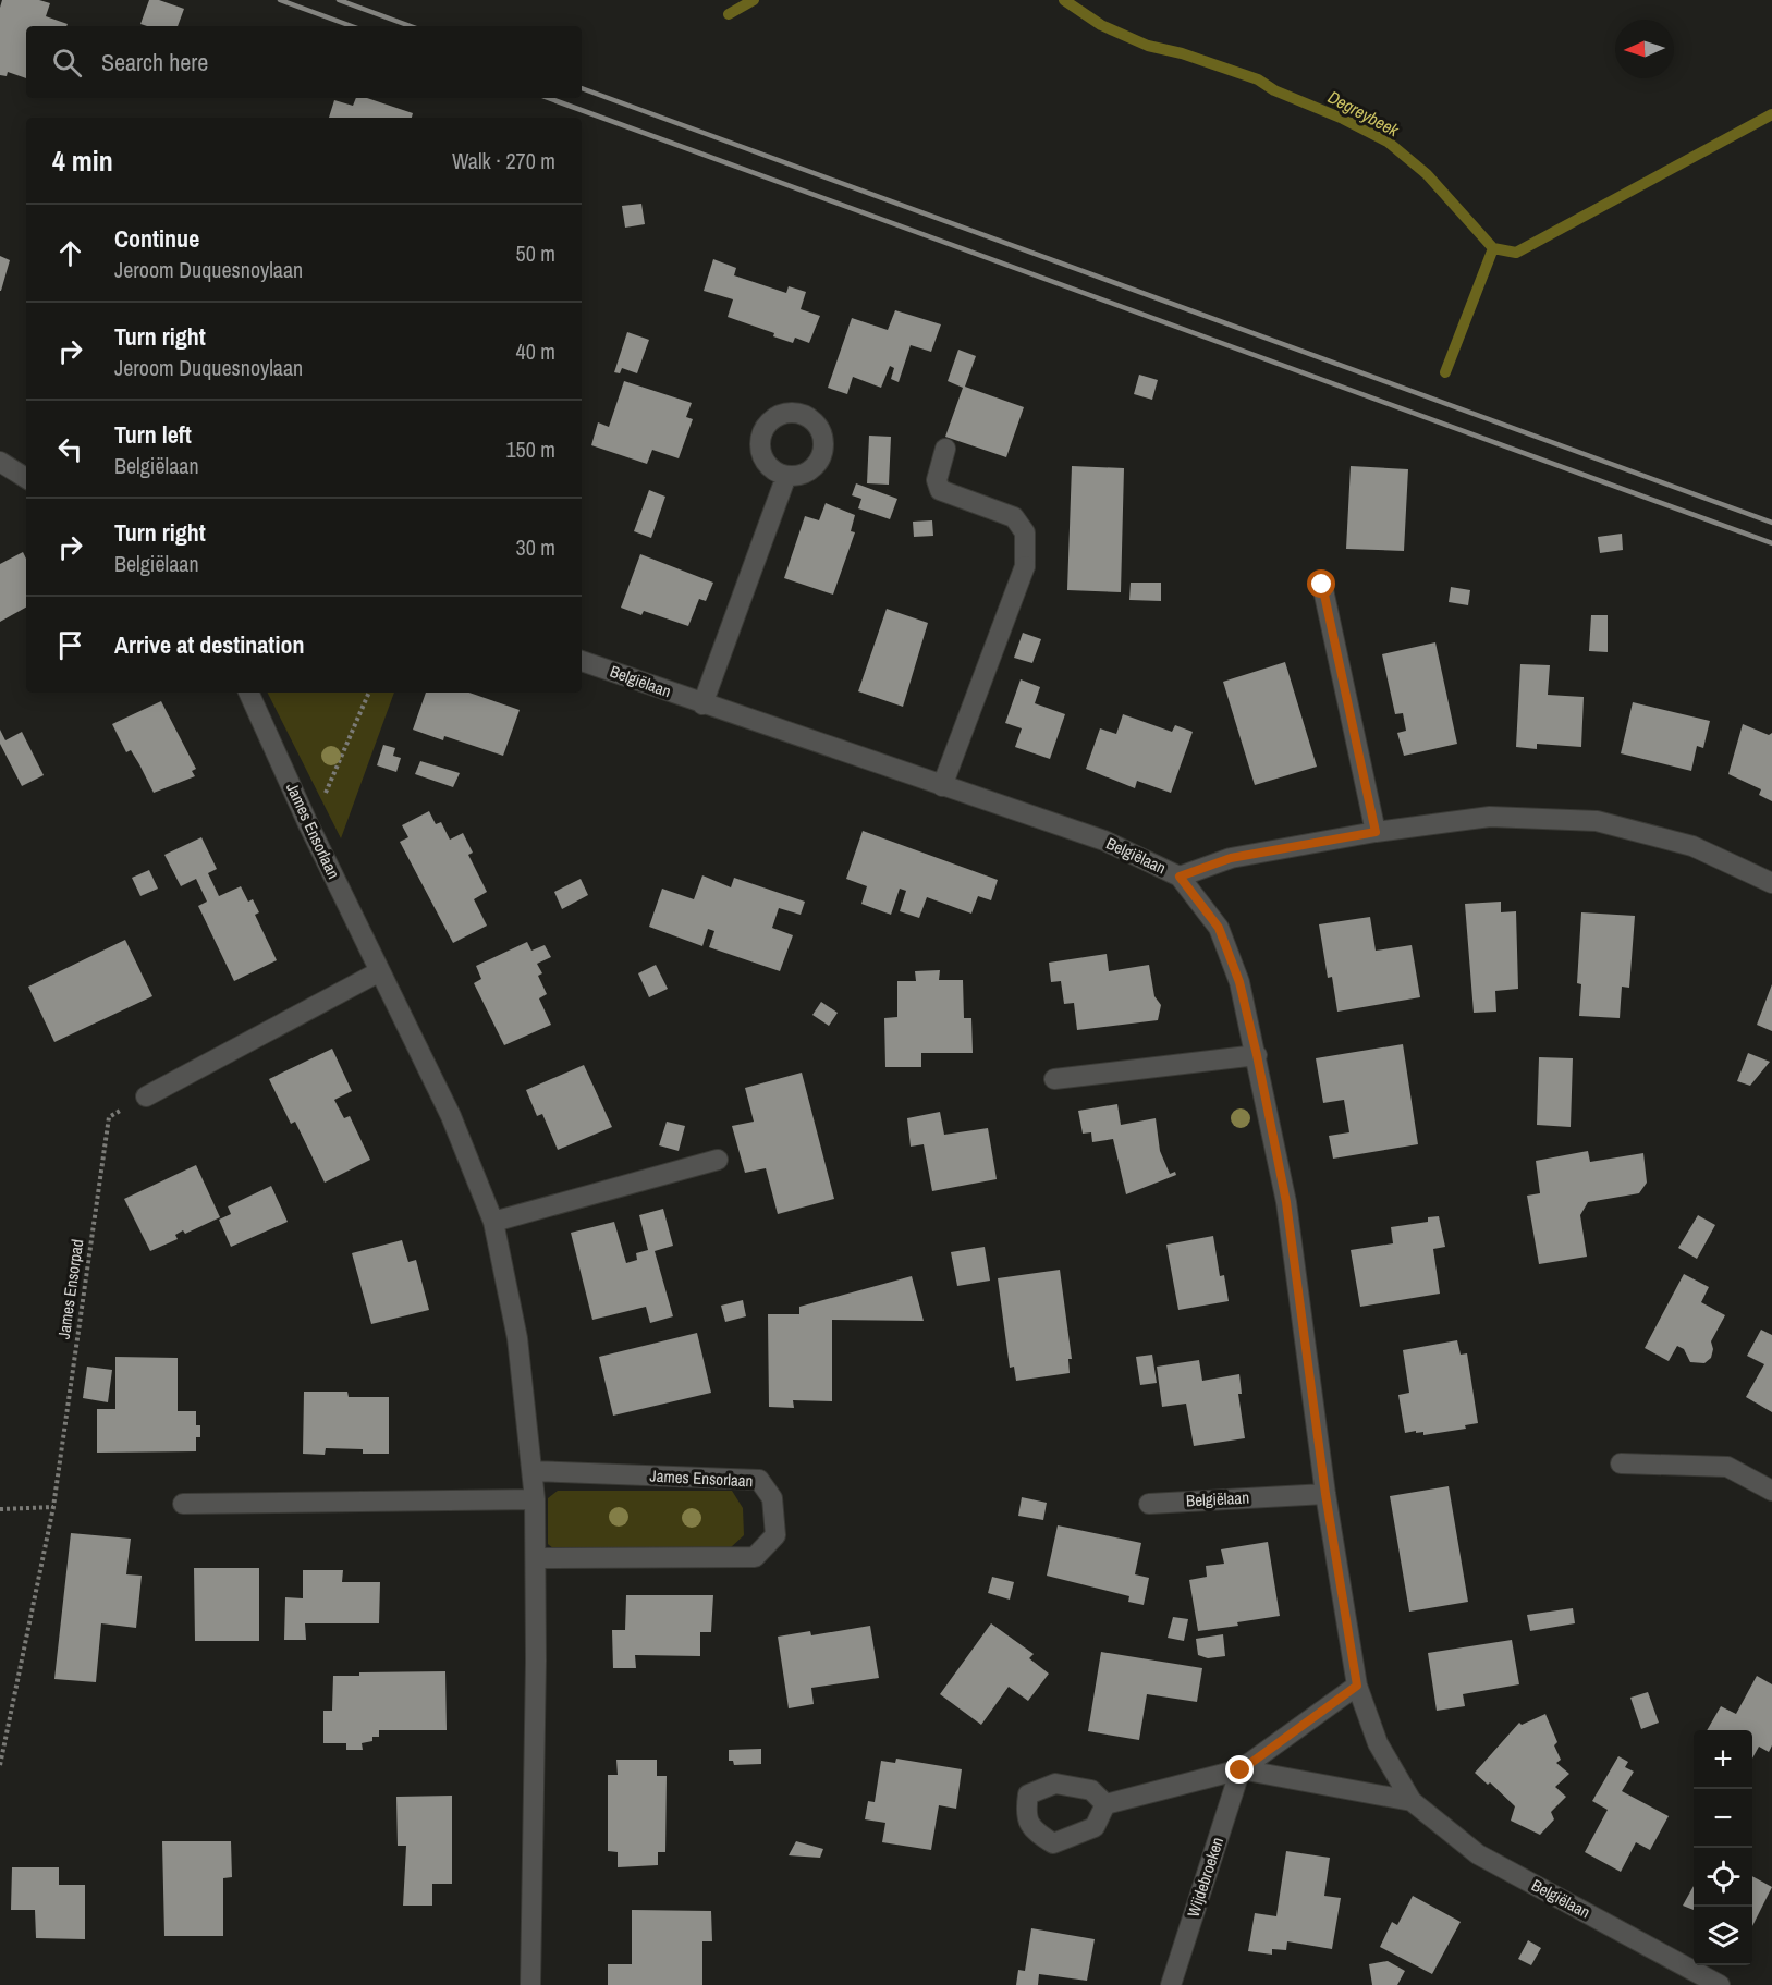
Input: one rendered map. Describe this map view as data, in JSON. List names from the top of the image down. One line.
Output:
{"streets":{"street":["Belgiëlaan","James Ensorlaan","Wijdebroeken"],"path":["James Ensorpad"]},"crossings":[["Belgiëlaan","Wijdebroeken"]],"water":["Degreybeek"],"north":"left","page":{"search":"Search here","heading":["4 min","Walk · 270 m"],"list":[["Continue","Jeroom Duquesnoylaan","50 m"],["Turn right","Jeroom Duquesnoylaan","40 m"],["Turn left","Belgiëlaan","150 m"],["Turn right","Belgiëlaan","30 m"],"Arrive at destination"],"map_buttons":["+","−"]}}
